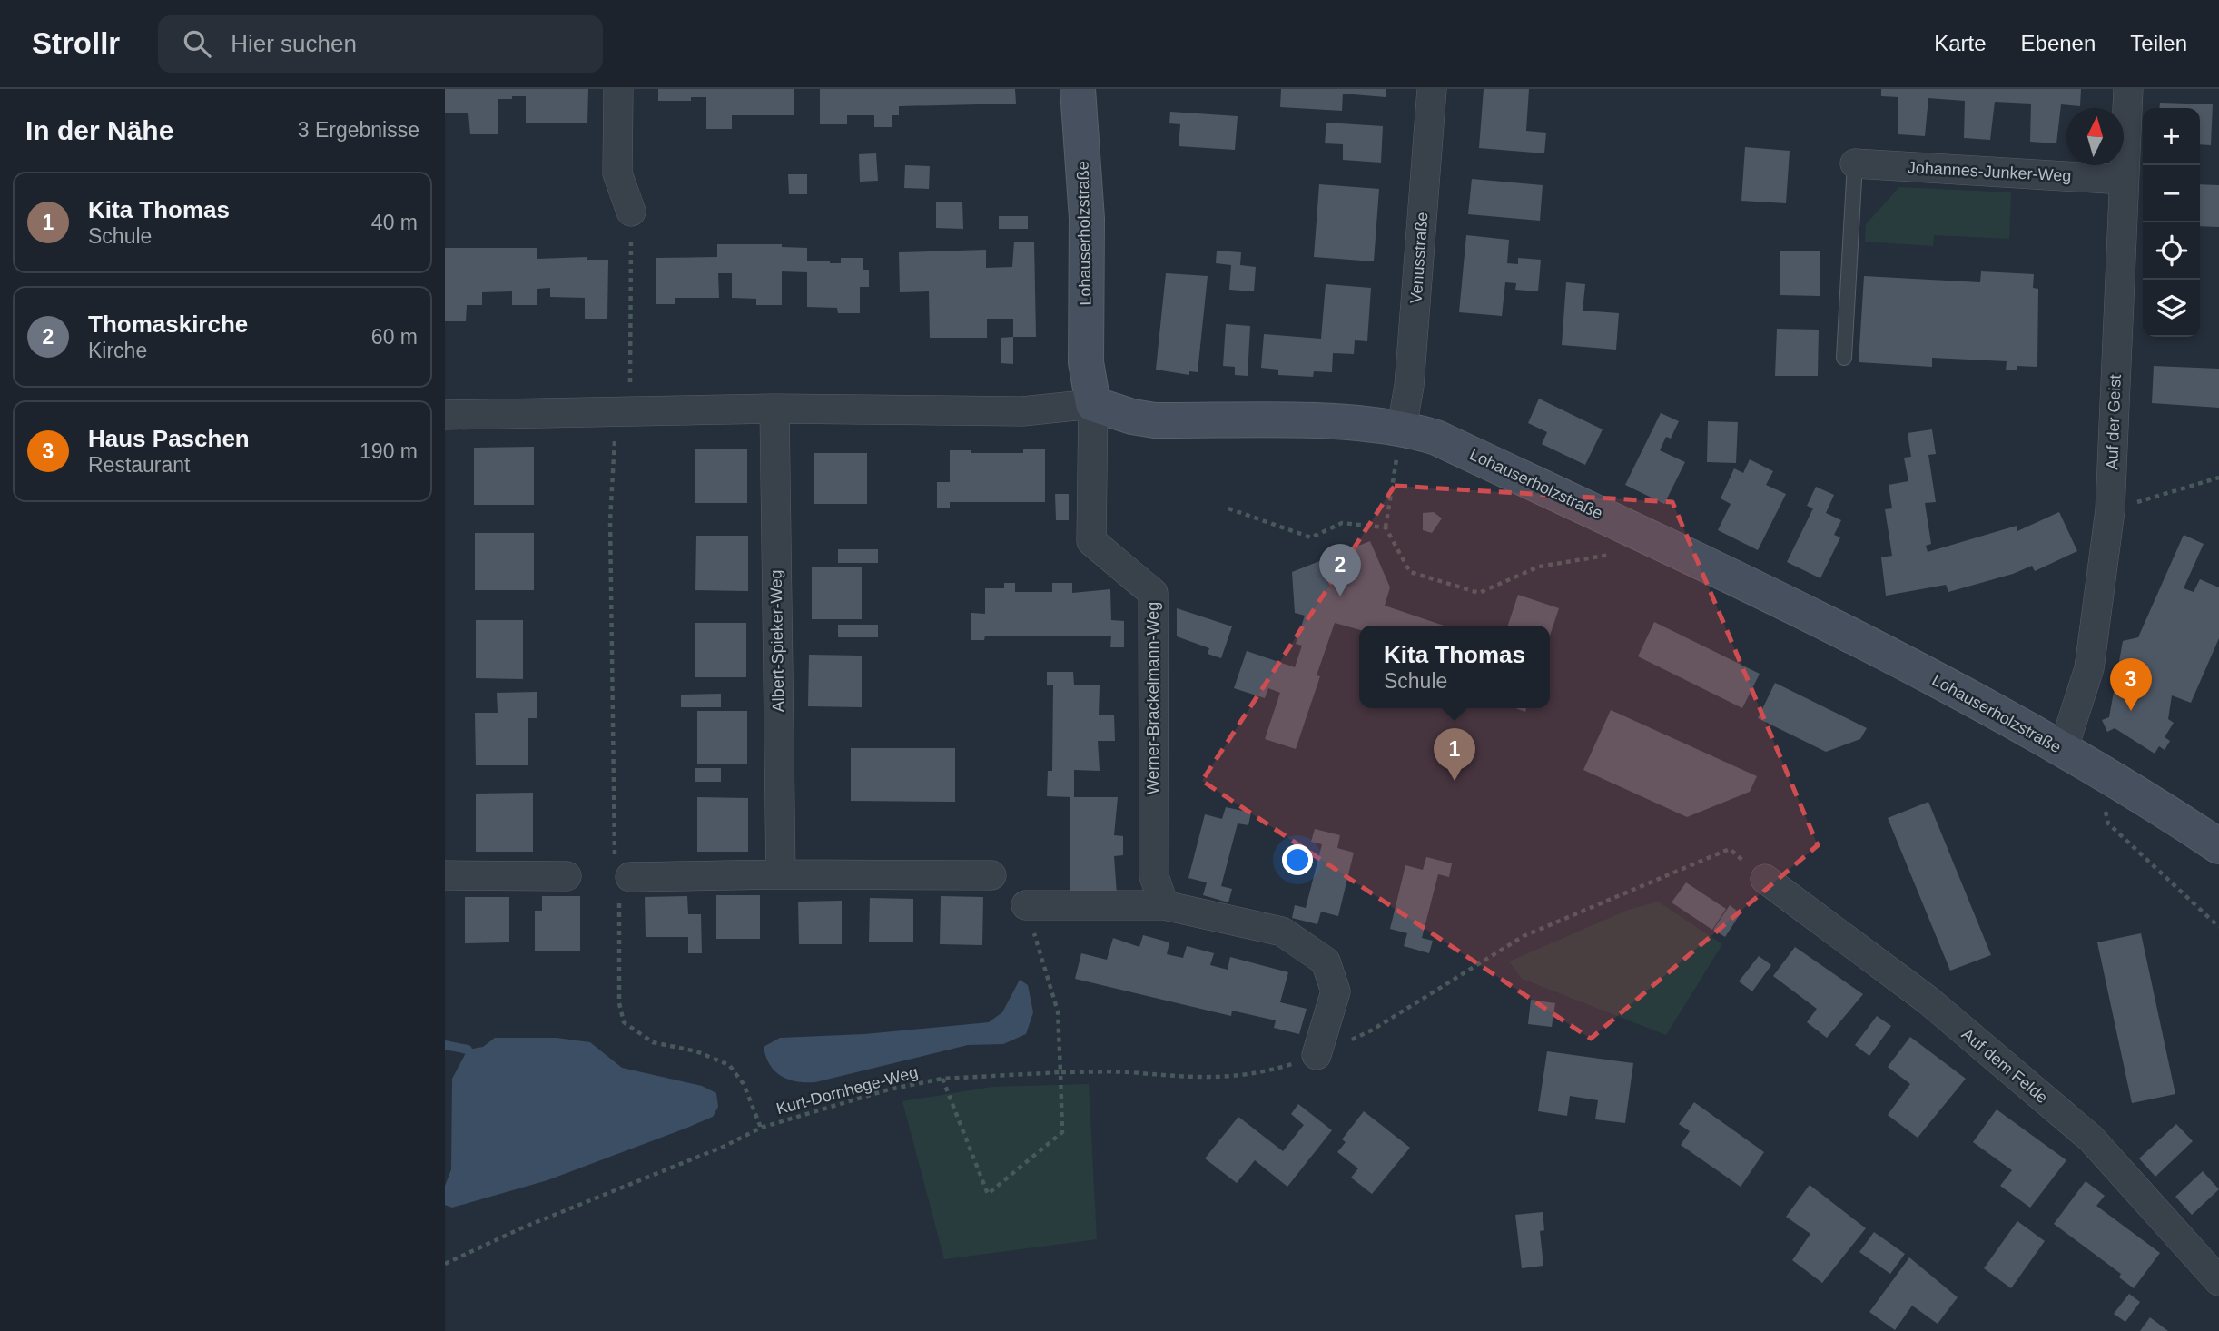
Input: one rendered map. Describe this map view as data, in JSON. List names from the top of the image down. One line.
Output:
{"streets":{"street":["Johannes-Junker-Weg","Lohauserholzstraße","Venusstraße","Auf der Geist","Albert-Spieker-Weg","Werner-Brackelmann-Weg","Auf dem Felde"],"path":["Kurt-Dornhege-Weg"]},"crossings":[["Johannes-Junker-Weg","Auf der Geist"],["Lohauserholzstraße","Venusstraße"],["Lohauserholzstraße","Auf der Geist"],["Lohauserholzstraße","Werner-Brackelmann-Weg"],["Auf dem Felde","Kurt-Dornhege-Weg"]],"north":"top","page":{"header":"Strollr","search":"Hier suchen","nav":["Karte","Ebenen","Teilen"],"heading":["In der Nähe","3 Ergebnisse"],"map_buttons":["+","−"],"list":[{"mark":"1","name":"Kita Thomas","note":"Schule","value":"40 m"},{"mark":"2","name":"Thomaskirche","note":"Kirche","value":"60 m"},{"mark":"3","name":"Haus Paschen","note":"Restaurant","value":"190 m"}],"pins":["2","3","1"],"popup":["Kita Thomas","Schule"]}}
